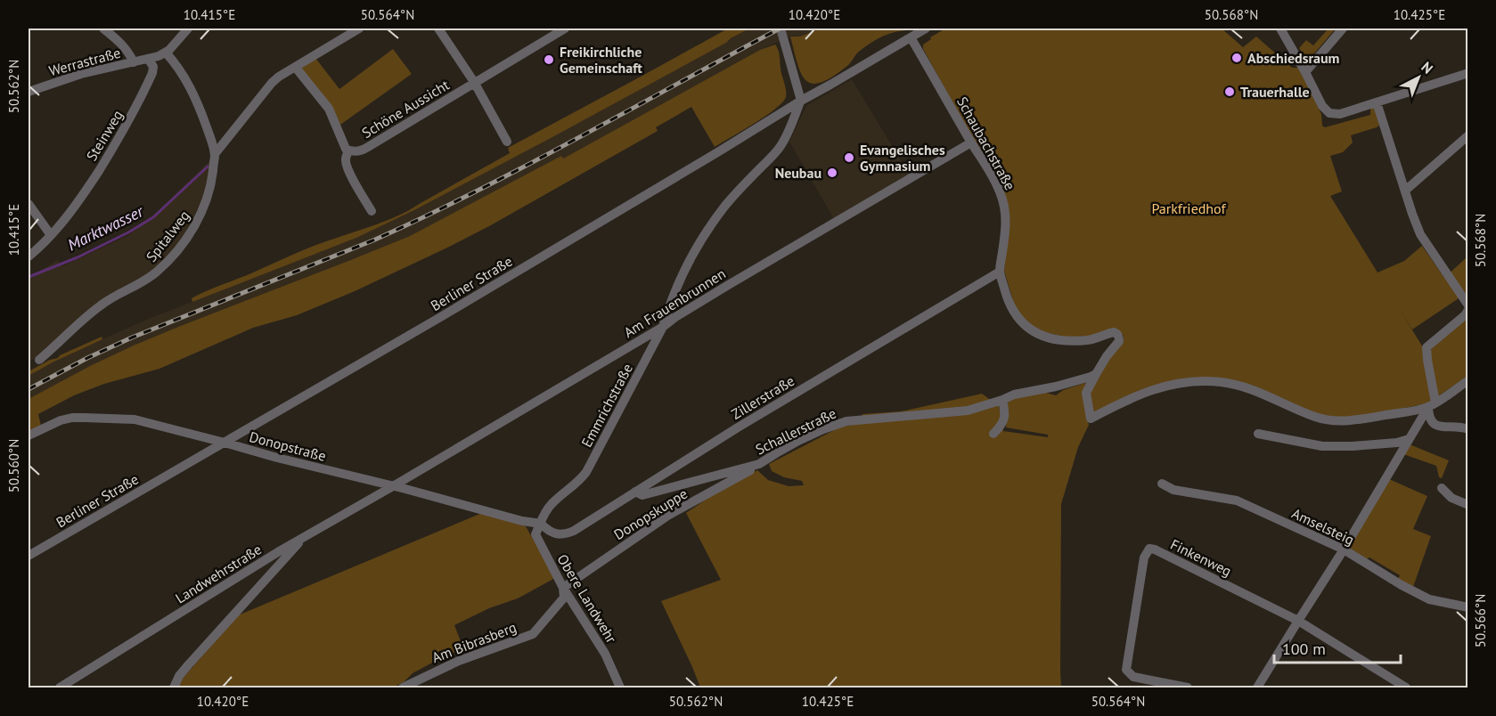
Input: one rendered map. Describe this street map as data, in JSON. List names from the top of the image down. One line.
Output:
{"streets":{"street":["Werrastraße","Schöne Aussicht","Steinweg","Schaubachstraße","Spitalweg","Berliner Straße","Am Frauenbrunnen","Zillerstraße","Emmrichstraße","Schallerstraße","Donopstraße","Donopskuppe","Amselsteig","Finkenweg","Landwehrstraße","Obere Landwehr","Am Bibrasberg"]},"crossings":[["Werrastraße","Steinweg"],["Schaubachstraße","Berliner Straße"],["Schaubachstraße","Am Frauenbrunnen"],["Schaubachstraße","Zillerstraße"],["Berliner Straße","Emmrichstraße"],["Berliner Straße","Donopstraße"],["Am Frauenbrunnen","Emmrichstraße"],["Am Frauenbrunnen","Donopstraße"],["Am Frauenbrunnen","Landwehrstraße"],["Zillerstraße","Emmrichstraße"],["Zillerstraße","Schallerstraße"],["Zillerstraße","Donopstraße"],["Zillerstraße","Obere Landwehr"],["Emmrichstraße","Donopstraße"],["Emmrichstraße","Obere Landwehr"],["Schallerstraße","Donopskuppe"],["Donopstraße","Landwehrstraße"],["Donopstraße","Obere Landwehr"],["Donopskuppe","Obere Landwehr"],["Donopskuppe","Am Bibrasberg"],["Obere Landwehr","Am Bibrasberg"]],"water":["Marktwasser"],"parks":["Parkfriedhof"],"places":["Abschiedsraum","Freikirchliche Gemeinschaft","Trauerhalle","Evangelisches Gymnasium","Neubau"],"scale_bar":"100 m","north":"top right","coordinates":["10.415°E","50.564°N","10.420°E","50.568°N","10.425°E","50.562°N","50.560°N","50.566°N"]}
